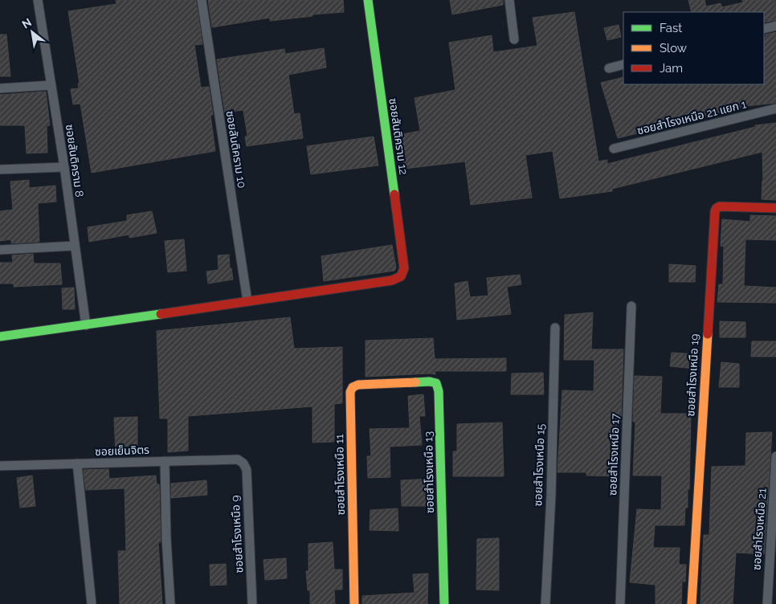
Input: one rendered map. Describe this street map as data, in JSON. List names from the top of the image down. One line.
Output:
{"streets":{"street":["ซอยสำโรงเหนือ 21 แยก 1","ซอยสันติคราม 12","ซอยสันติคราม 10","ซอยสันติคราม 8","ซอยสำโรงเหนือ 19","ซอยเย็นจิตร","ซอยสำโรงเหนือ 17","ซอยสำโรงเหนือ 15","ซอยสำโรงเหนือ 13","ซอยสำโรงเหนือ 11","ซอยสำโรงเหนือ 21","ซอยสำโรงเหนือ 9"]},"crossings":[["ซอยสันติคราม 12","ซอยสันติคราม 10"],["ซอยเย็นจิตร","ซอยสำโรงเหนือ 9"],["ซอยสำโรงเหนือ 13","ซอยสำโรงเหนือ 11"]],"legend":["Fast","Slow","Jam"],"north":"top left"}
